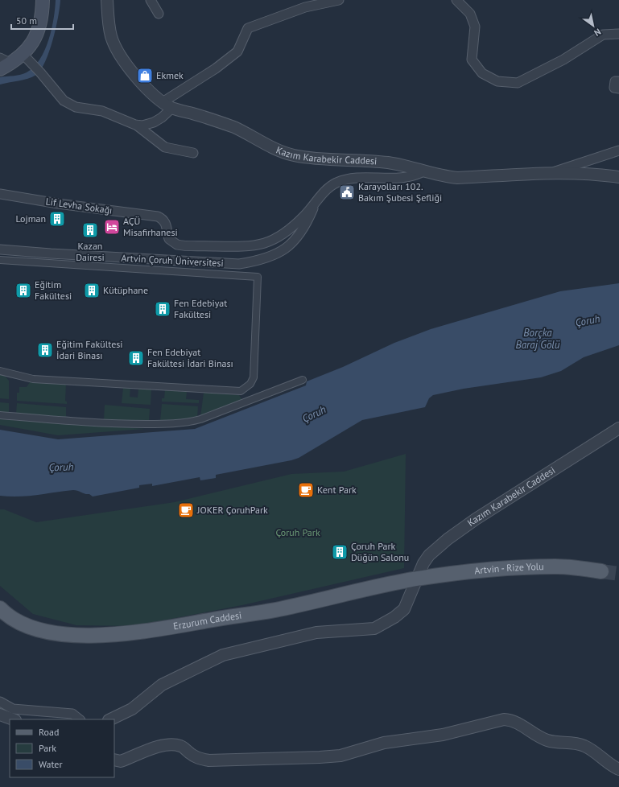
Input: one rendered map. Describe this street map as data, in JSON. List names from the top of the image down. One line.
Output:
{"streets":{"main road":["Artvin - Rize Yolu","Erzurum Caddesi"],"street":["Kazım Karabekir Caddesi","Lif Levha Sokağı","Artvin Çoruh Üniversitesi"]},"crossings":[["Kazım Karabekir Caddesi","Lif Levha Sokağı"],["Kazım Karabekir Caddesi","Artvin - Rize Yolu"],["Kazım Karabekir Caddesi","Erzurum Caddesi"],["Lif Levha Sokağı","Artvin Çoruh Üniversitesi"],["Artvin - Rize Yolu","Erzurum Caddesi"]],"water":["Çoruh","Borçka Baraj Gölü"],"parks":["Çoruh Park"],"places":{"shop":["Ekmek"],"public building":["Karayolları 102. Bakım Şubesi Şefliği"],"building":["Lojman","Kazan Dairesi","Eğitim Fakültesi","Kütüphane","Fen Edebiyat Fakültesi","Eğitim Fakültesi İdari Binası","Fen Edebiyat Fakültesi İdari Binası","Çoruh Park Düğün Salonu"],"hotel":["AÇÜ Misafirhanesi"],"cafe":["Kent Park","JOKER ÇoruhPark"]},"legend":["Road","Park","Water"],"scale_bar":"50 m","north":"bottom right"}
